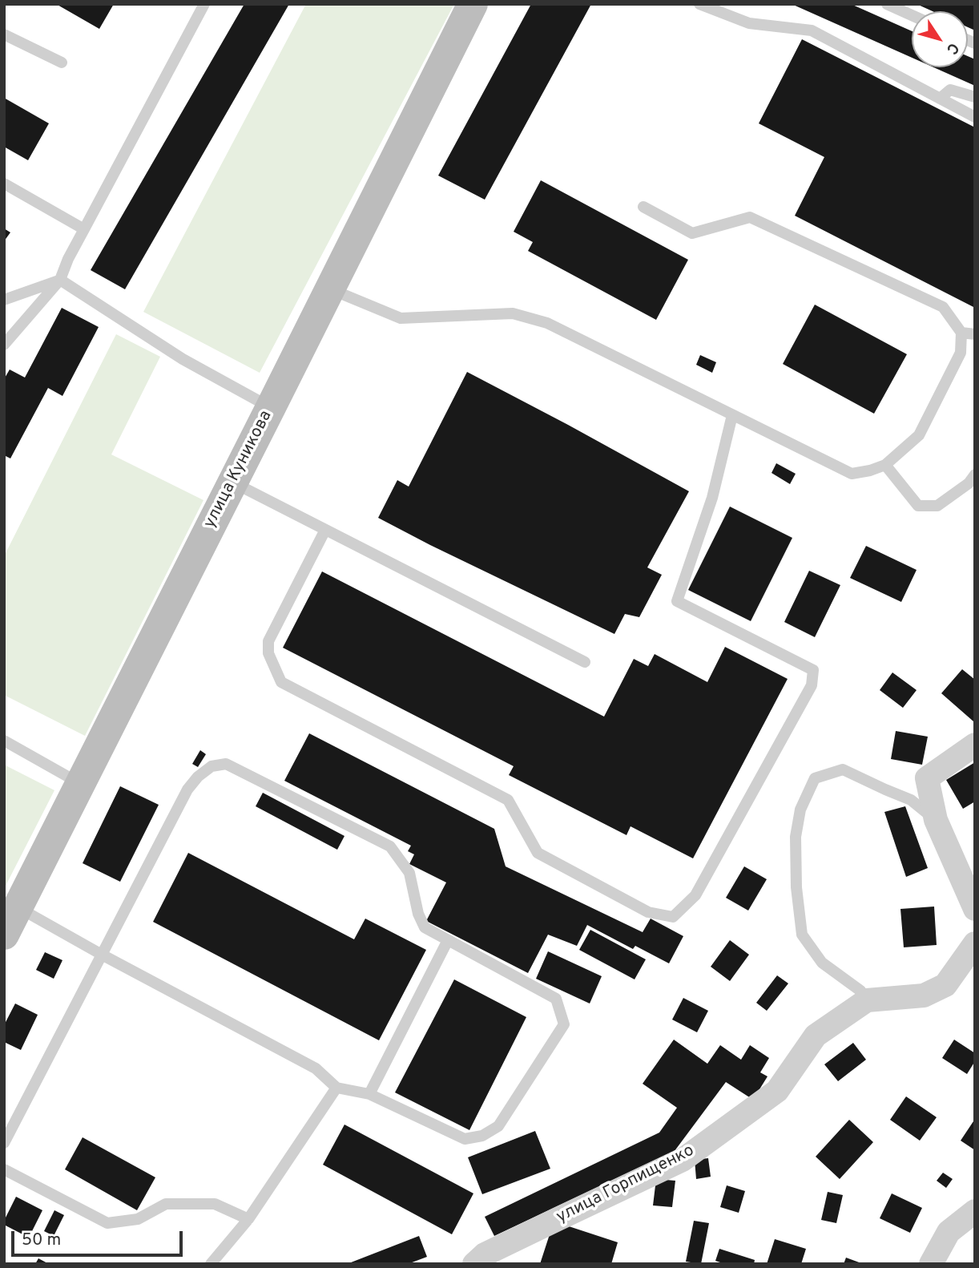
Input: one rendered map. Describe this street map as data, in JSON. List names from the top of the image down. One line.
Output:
{"streets":{"street":["улица Куникова","улица Горпищенко"]},"scale_bar":"50 m","north":"bottom right"}
